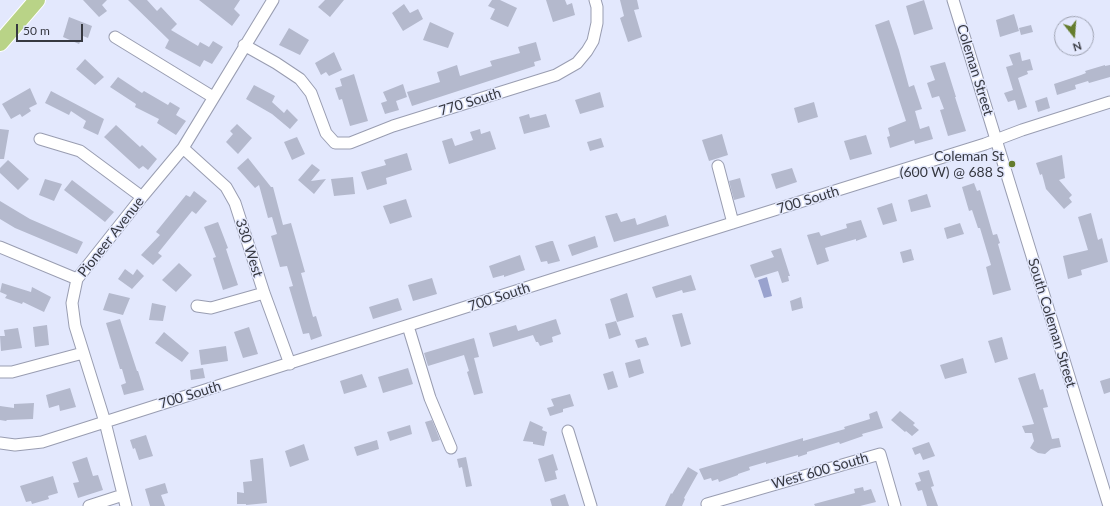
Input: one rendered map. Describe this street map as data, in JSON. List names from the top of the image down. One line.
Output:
{"streets":{"street":["Coleman Street","770 South","700 South","Pioneer Avenue","330 West","South Coleman Street","West 600 South"]},"crossings":[["Coleman Street","700 South"],["Coleman Street","South Coleman Street"],["770 South","Pioneer Avenue"],["700 South","Pioneer Avenue"],["700 South","330 West"],["700 South","South Coleman Street"],["Pioneer Avenue","330 West"]],"places":["Coleman St (600 W) @ 688 S"],"scale_bar":"50 m","north":"bottom"}
